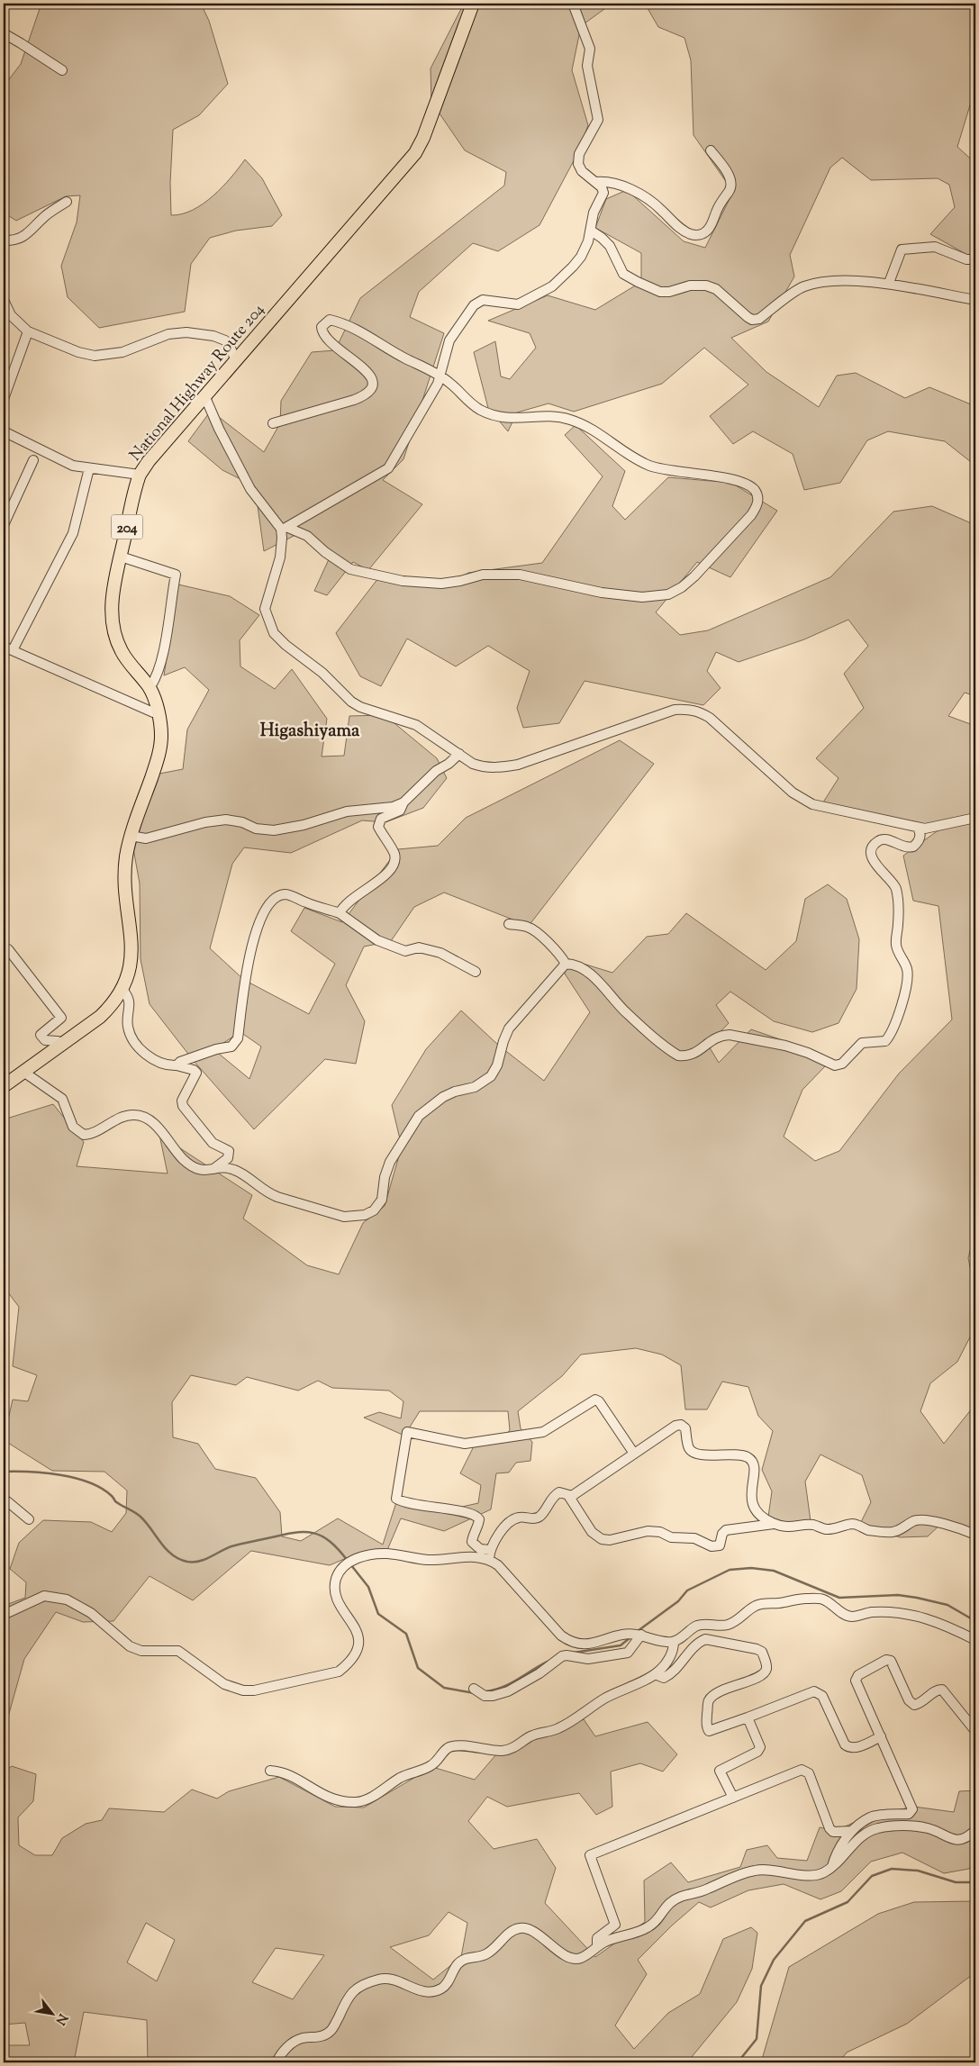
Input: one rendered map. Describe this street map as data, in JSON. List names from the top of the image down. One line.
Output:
{"streets":{"highway":["National Highway Route 204","204"]},"districts":["Higashiyama"],"north":"bottom right"}
